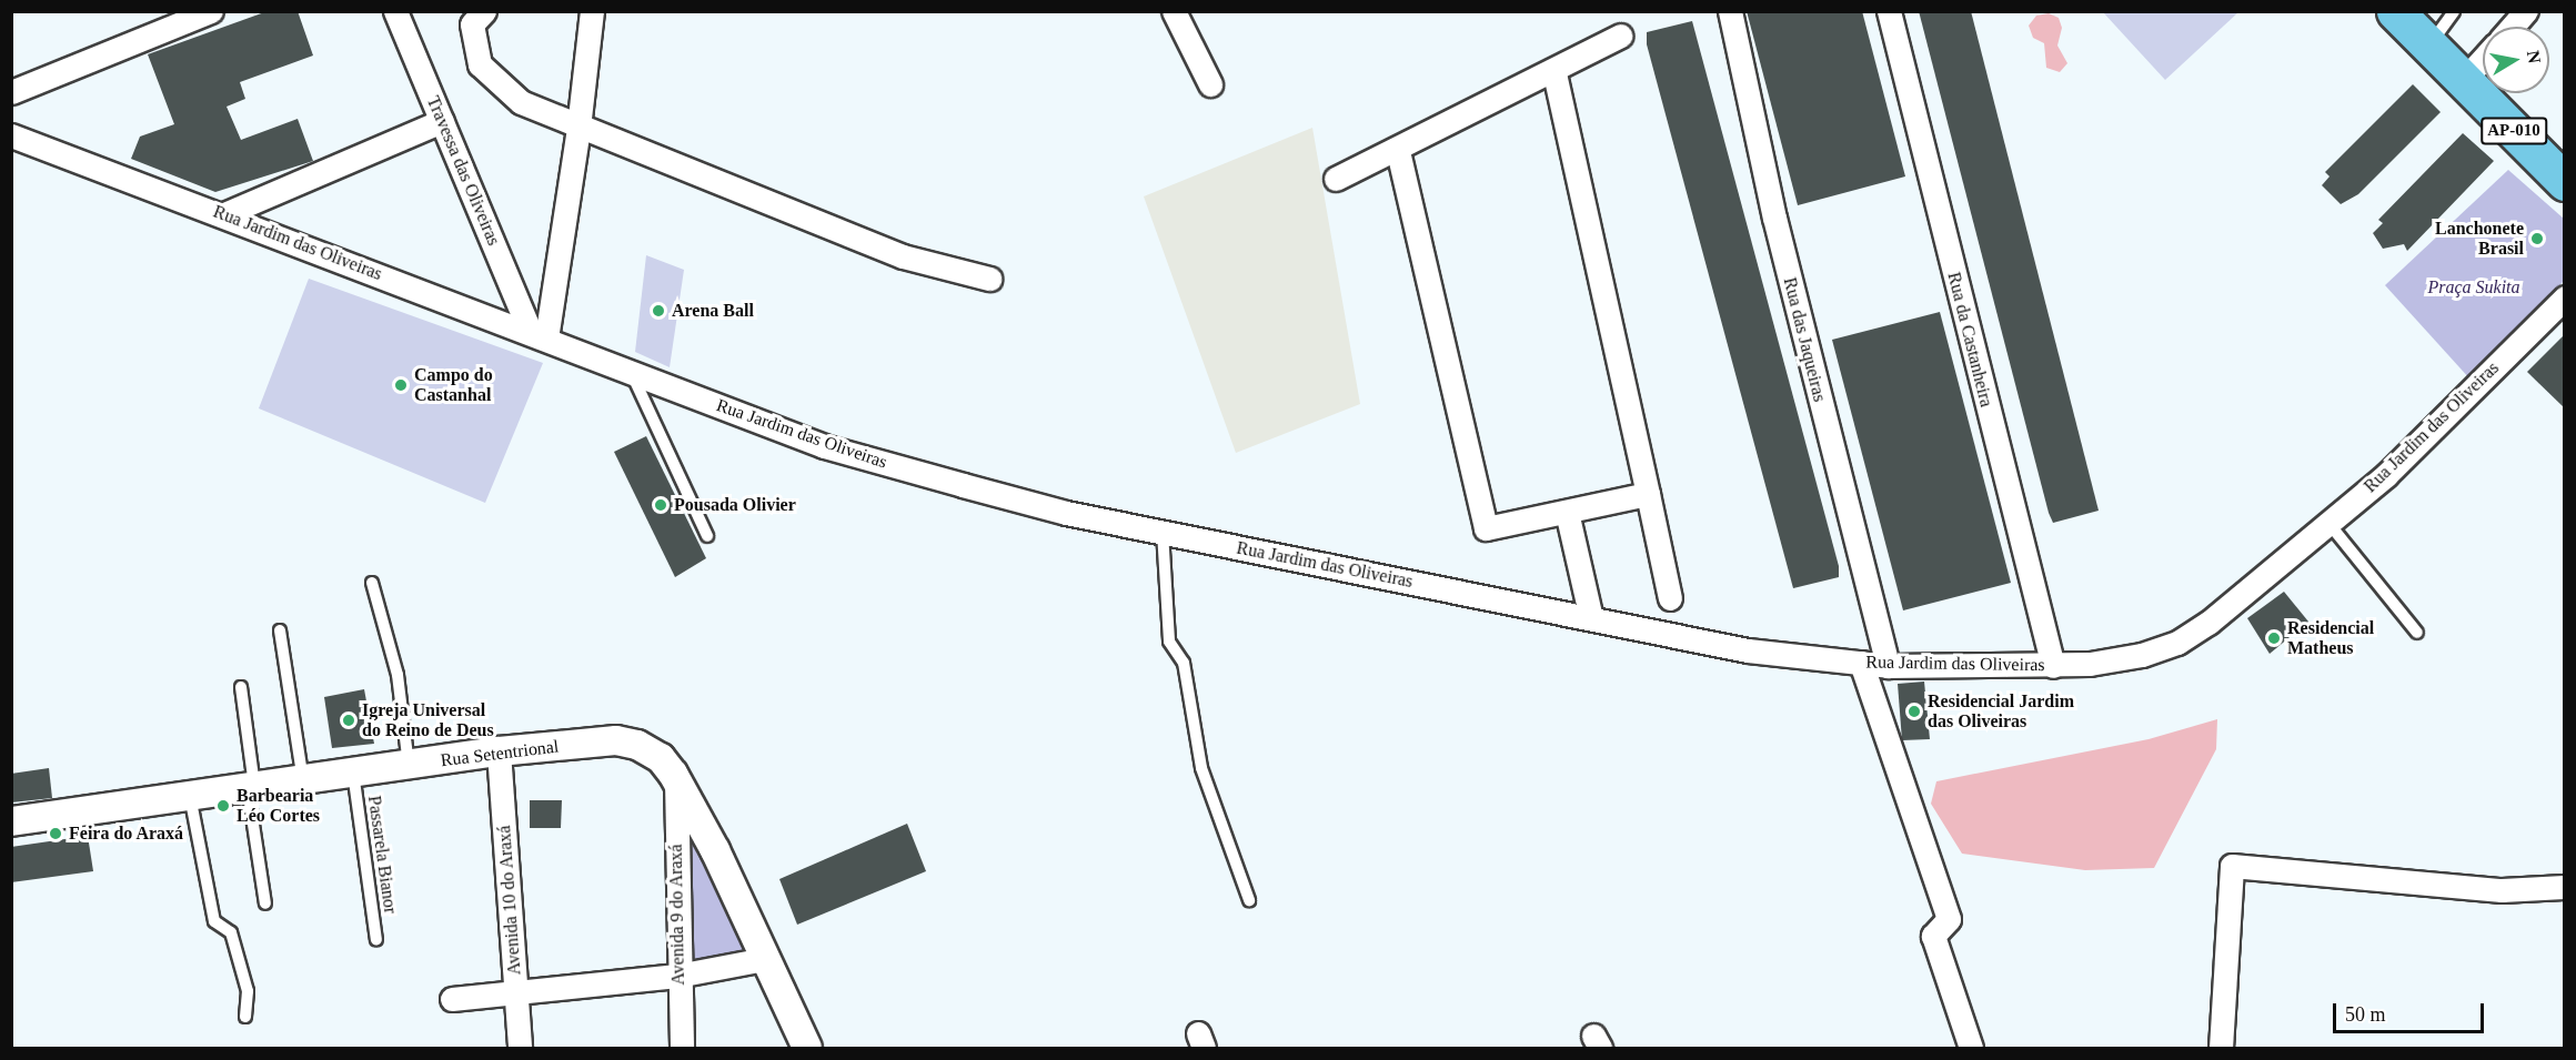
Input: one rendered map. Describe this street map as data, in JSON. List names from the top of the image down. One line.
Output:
{"streets":{"main road":["AP-010"],"street":["Travessa das Oliveiras","Rua Jardim das Oliveiras","Rua das Jaqueiras","Rua da Castanheira","Rua Setentrional","Avenida 10 do Araxá","Avenida 9 do Araxá"],"lane":["Passarela Bianor"]},"crossings":[["Travessa das Oliveiras","Rua Jardim das Oliveiras"],["Rua Jardim das Oliveiras","Rua das Jaqueiras"],["Rua Jardim das Oliveiras","Rua da Castanheira"],["Rua Setentrional","Passarela Bianor"],["Rua Setentrional","Avenida 10 do Araxá"],["Rua Setentrional","Avenida 9 do Araxá"]],"parks":["Praça Sukita"],"places":["Lanchonete Brasil","Arena Ball","Campo do Castanhal","Pousada Olivier","Residencial Matheus","Residencial Jardim das Oliveiras","Igreja Universal do Reino de Deus","Barbearia Léo Cortes","Feira do Araxá"],"scale_bar":"50 m","north":"right"}
